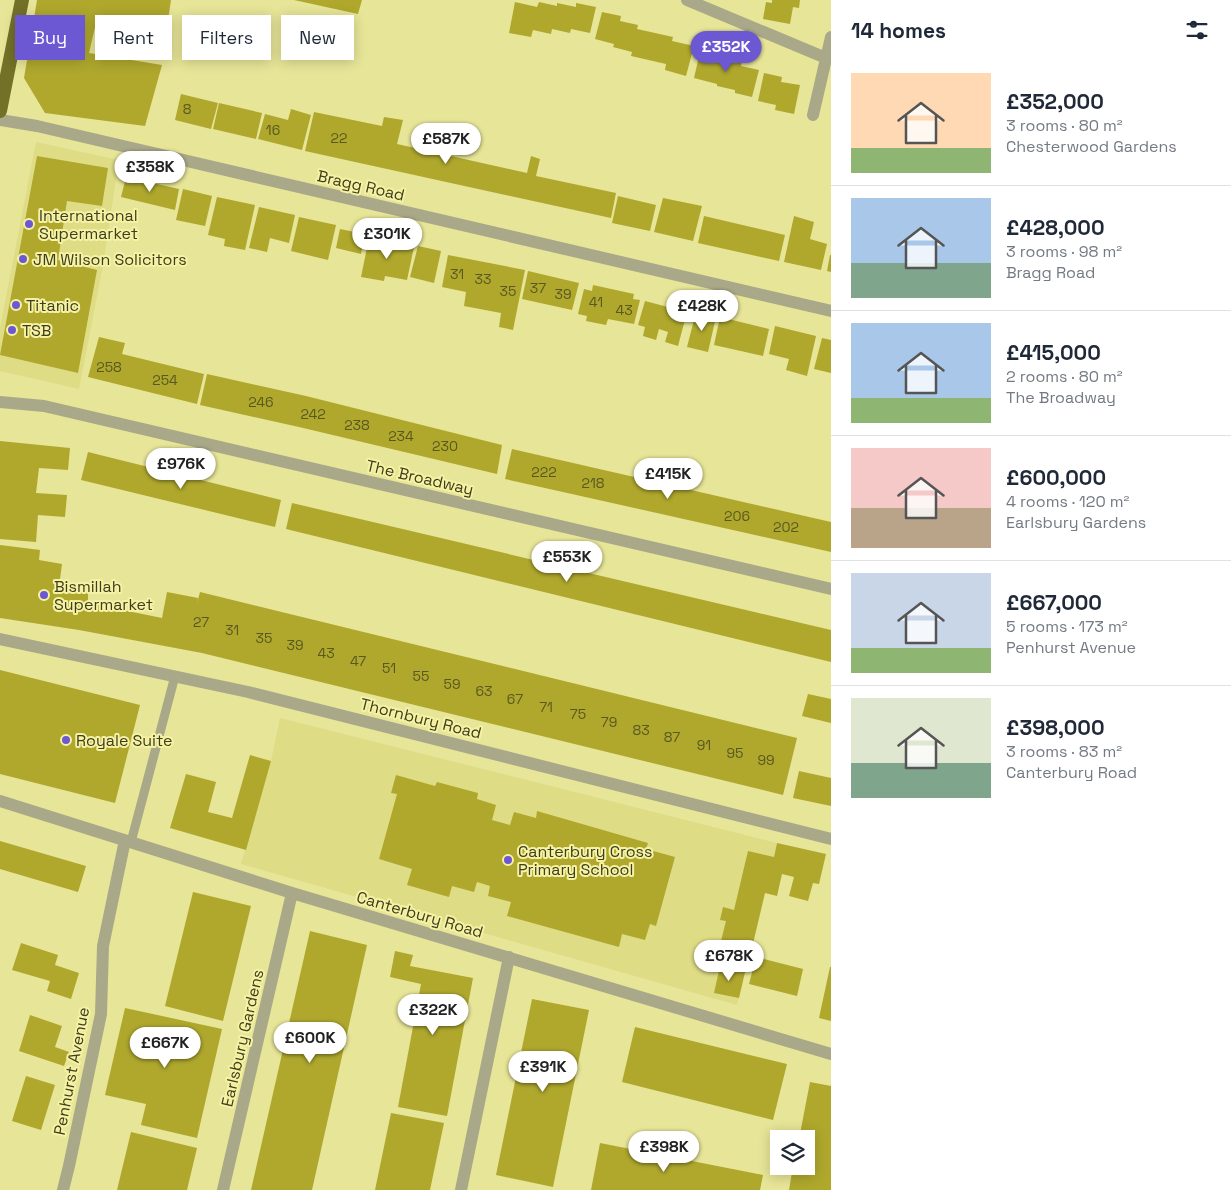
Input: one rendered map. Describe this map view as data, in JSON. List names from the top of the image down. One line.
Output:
{"streets":{"street":["Bragg Road","The Broadway","Thornbury Road","Canterbury Road","Earlsbury Gardens","Penhurst Avenue"]},"crossings":[["Canterbury Road","Earlsbury Gardens"],["Canterbury Road","Penhurst Avenue"]],"places":["International Supermarket","JM Wilson Solicitors","Titanic","TSB","Bismillah Supermarket","Royale Suite","Canterbury Cross Primary School"],"house_numbers":["8","16","22","31","33","37","35","39","41","43","258","254","246","242","238","234","230","222","218","206","202","27","31","35","39","43","47","51","55","59","63","67","71","75","79","83","87","91","95","99"],"page":{"heading":"14 homes","chip":["Buy","Rent","Filters","New"],"price":["£352K","£587K","£358K","£301K","£428K","£976K","£415K","£553K","£678K","£322K","£600K","£667K","£391K","£398K"],"list":[{"name":"£352,000","note":"3 rooms · 80 m² · Chesterwood Gardens"},{"name":"£428,000","note":"3 rooms · 98 m² · Bragg Road"},{"name":"£415,000","note":"2 rooms · 80 m² · The Broadway"},{"name":"£600,000","note":"4 rooms · 120 m² · Earlsbury Gardens"},{"name":"£667,000","note":"5 rooms · 173 m² · Penhurst Avenue"},{"name":"£398,000","note":"3 rooms · 83 m² · Canterbury Road"}]}}
